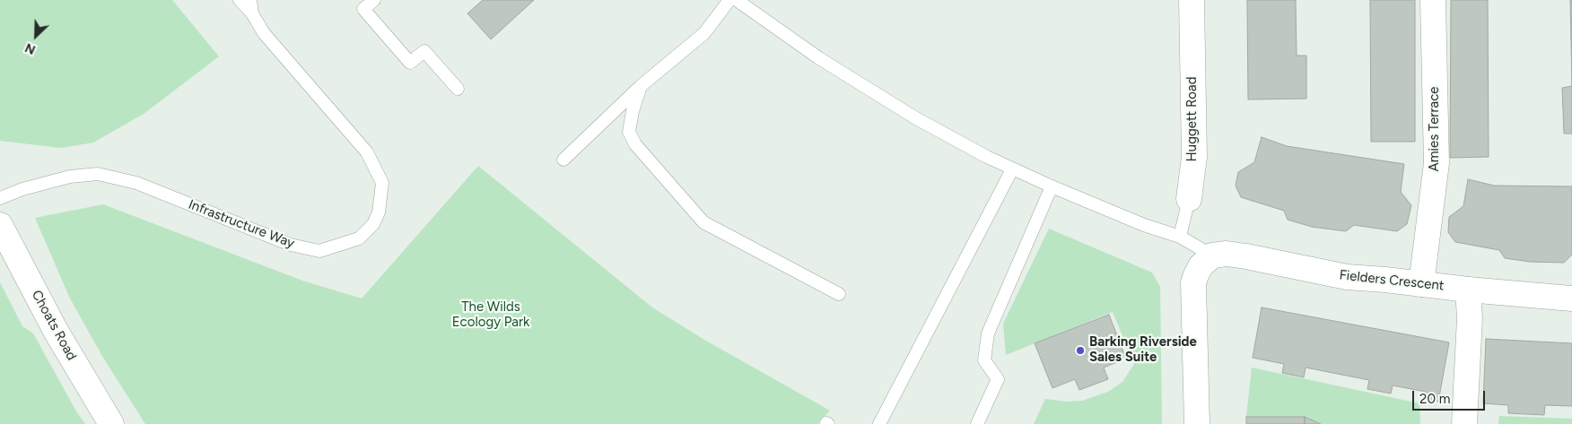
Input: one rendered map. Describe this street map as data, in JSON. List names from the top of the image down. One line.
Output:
{"streets":{"street":["Huggett Road","Amies Terrace","Fielders Crescent","Choats Road"],"lane":["Infrastructure Way"]},"crossings":[["Amies Terrace","Fielders Crescent"]],"parks":["The Wilds Ecology Park"],"places":["Barking Riverside Sales Suite"],"scale_bar":"20 m","north":"bottom left"}
